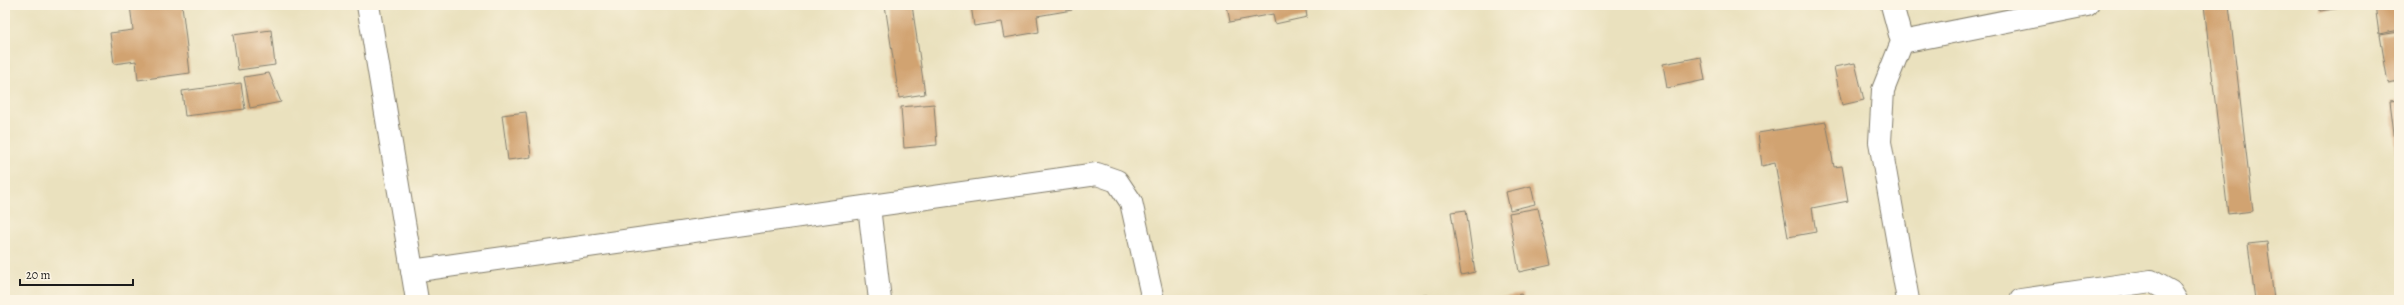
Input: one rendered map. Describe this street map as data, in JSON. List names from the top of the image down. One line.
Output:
{"scale_bar":"20 m"}
